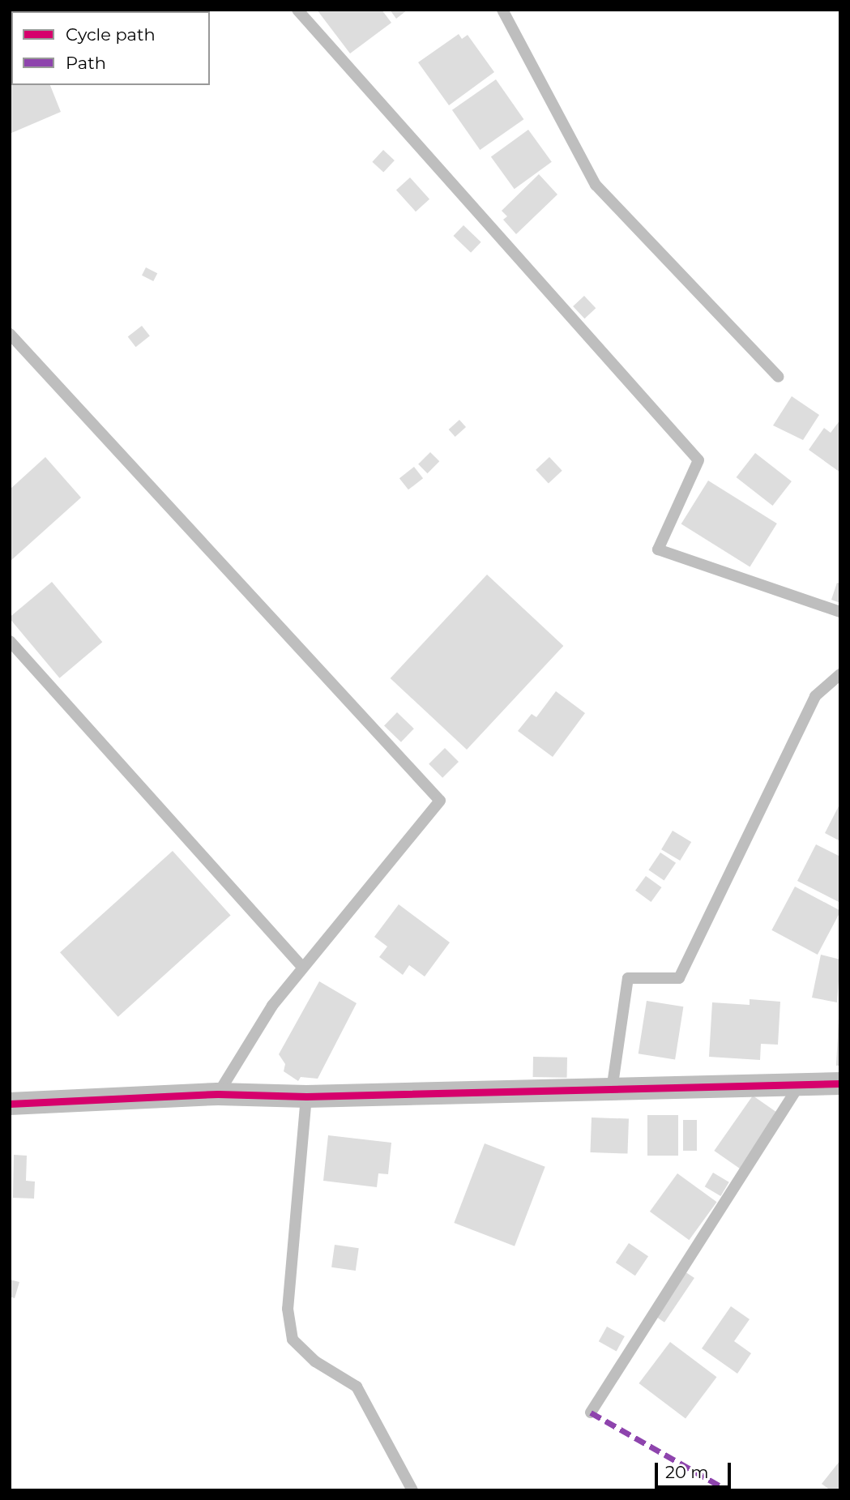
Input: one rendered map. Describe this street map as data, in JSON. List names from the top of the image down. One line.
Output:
{"legend":["Cycle path","Path"],"scale_bar":"20 m"}
